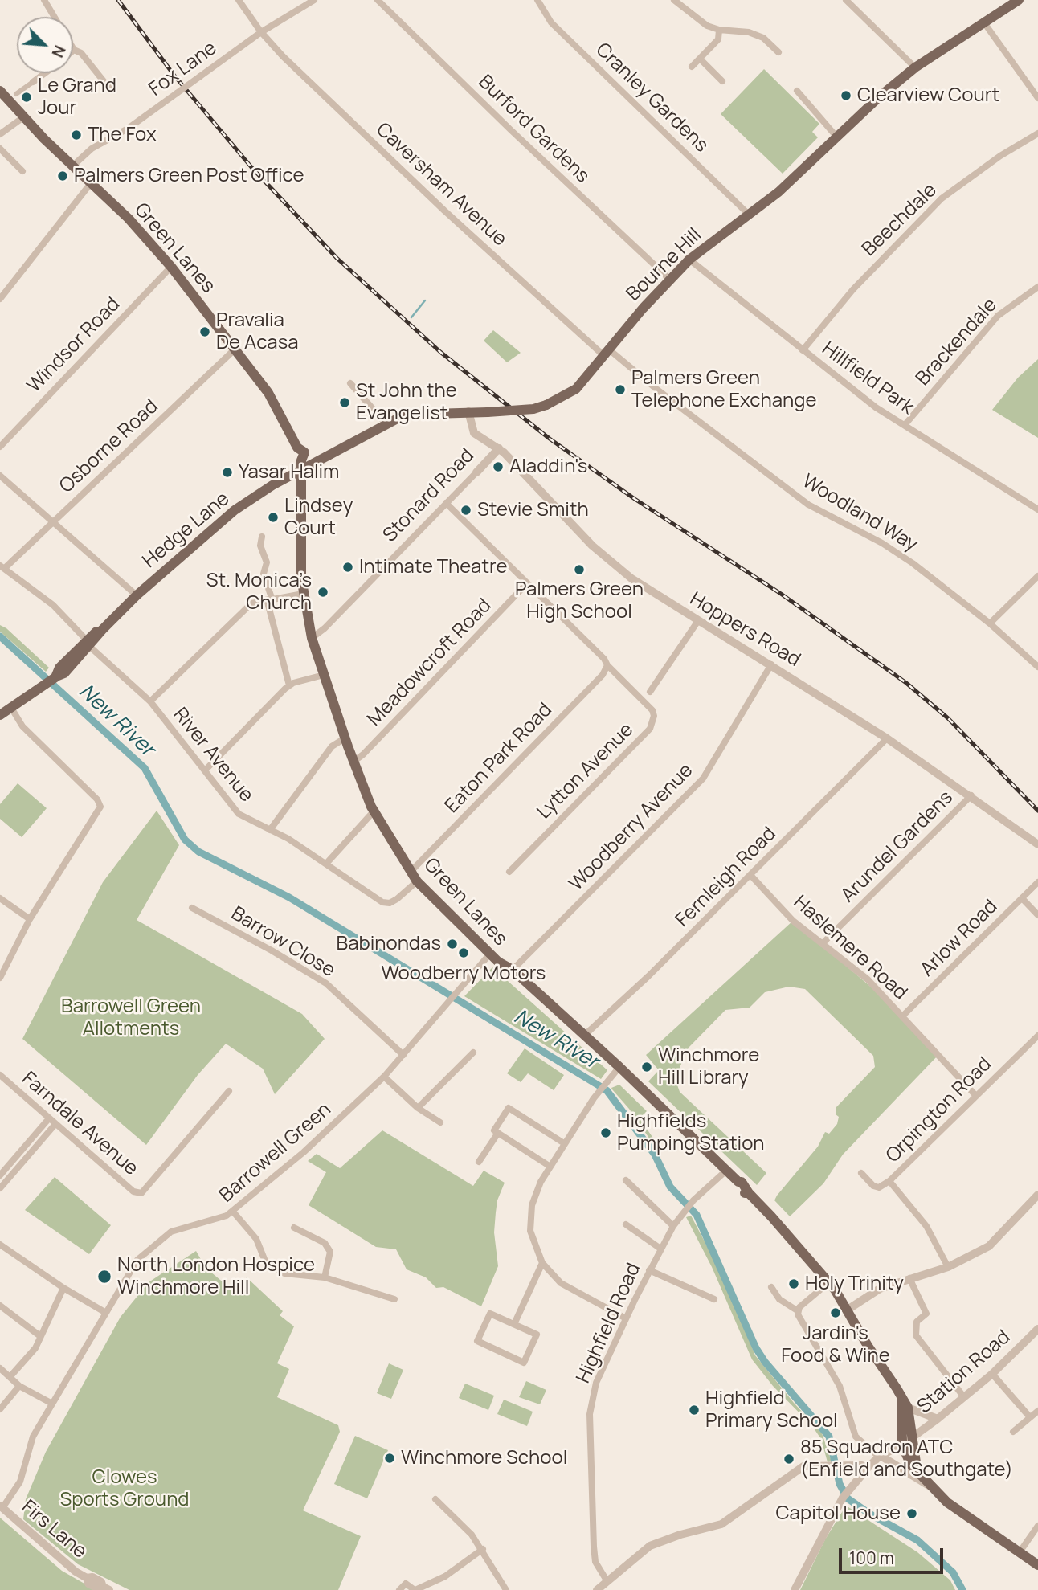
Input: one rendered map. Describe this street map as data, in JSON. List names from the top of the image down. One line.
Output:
{"streets":{"main road":["Green Lanes","Bourne Hill","Hedge Lane"],"street":["Fox Lane","Cranley Gardens","Burford Gardens","Caversham Avenue","Beechdale","Brackendale","Windsor Road","Hillfield Park","Osborne Road","Stonard Road","Woodland Way","Hoppers Road","Meadowcroft Road","River Avenue","Eaton Park Road","Lytton Avenue","Woodberry Avenue","Arundel Gardens","Fernleigh Road","Arlow Road","Barrow Close","Haslemere Road","Orpington Road","Farndale Avenue","Barrowell Green","Highfield Road","Station Road","Firs Lane"]},"crossings":[["Fox Lane","Caversham Avenue"],["Fox Lane","Green Lanes"],["Cranley Gardens","Bourne Hill"],["Burford Gardens","Bourne Hill"],["Caversham Avenue","Bourne Hill"],["Caversham Avenue","Woodland Way"],["Beechdale","Hillfield Park"],["Green Lanes","Bourne Hill"],["Green Lanes","Windsor Road"],["Green Lanes","Osborne Road"],["Green Lanes","Stonard Road"],["Green Lanes","Hedge Lane"],["Green Lanes","Meadowcroft Road"],["Green Lanes","River Avenue"],["Green Lanes","Eaton Park Road"],["Green Lanes","Woodberry Avenue"],["Green Lanes","Fernleigh Road"],["Green Lanes","Barrowell Green"],["Green Lanes","Highfield Road"],["Green Lanes","Station Road"],["Bourne Hill","Hillfield Park"],["Bourne Hill","Woodland Way"],["Bourne Hill","Hedge Lane"],["Bourne Hill","Hoppers Road"],["Brackendale","Hillfield Park"],["Osborne Road","River Avenue"],["Stonard Road","Hoppers Road"],["Hedge Lane","River Avenue"],["Hoppers Road","Woodberry Avenue"],["Hoppers Road","Arundel Gardens"],["Hoppers Road","Fernleigh Road"],["Eaton Park Road","Lytton Avenue"],["Arundel Gardens","Haslemere Road"],["Fernleigh Road","Haslemere Road"],["Arlow Road","Haslemere Road"],["Barrow Close","Barrowell Green"],["Haslemere Road","Orpington Road"],["Barrowell Green","Firs Lane"]],"water":["New River"],"parks":["Barrowell Green Allotments","Clowes Sports Ground"],"places":["Clearview Court","Le Grand Jour","The Fox","Palmers Green Post Office","Pravalia De Acasa","Palmers Green Telephone Exchange","St John the Evangelist","Aladdin's","Yasar Halim","Stevie Smith","Lindsey Court","Intimate Theatre","Palmers Green High School","St. Monica’s Church","Babinondas","Woodberry Motors","Winchmore Hill Library","Highfields Pumping Station","North London Hospice Winchmore Hill","Holy Trinity","Jardin's Food & Wine","Highfield Primary School","Winchmore School","85 Squadron ATC (Enfield and Southgate)","Capitol House"],"scale_bar":"100 m","north":"bottom right"}
